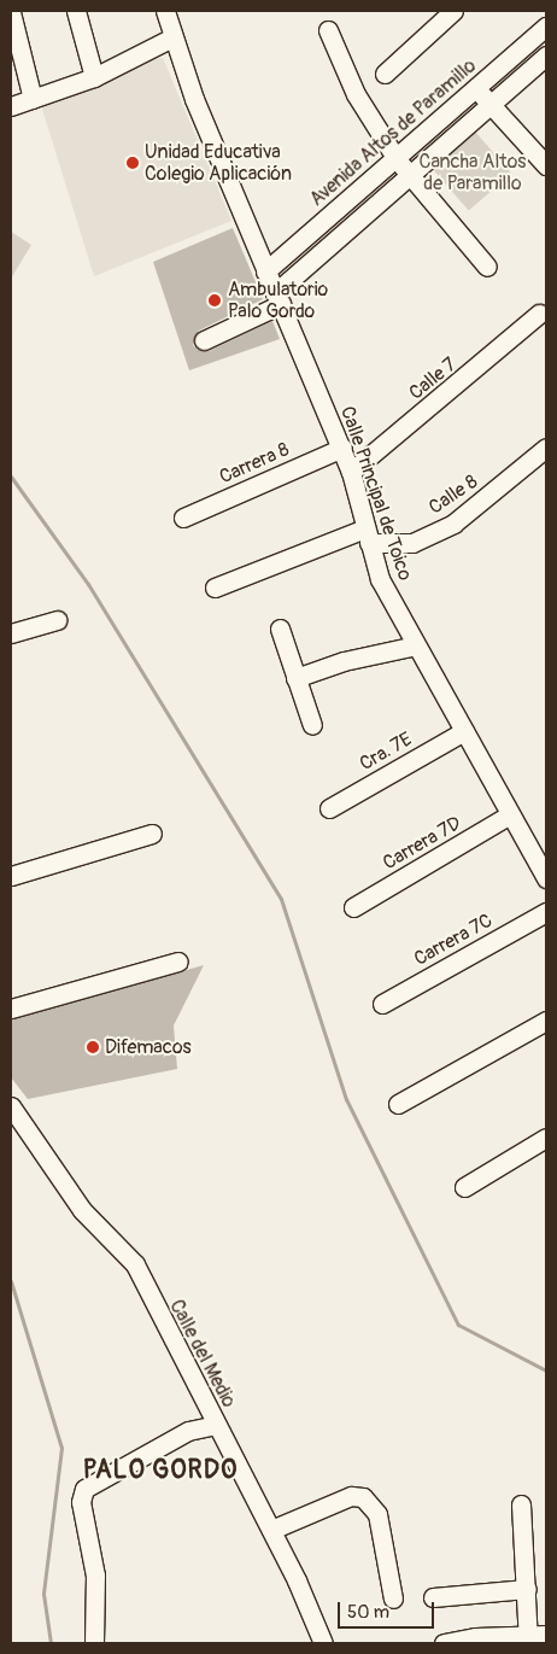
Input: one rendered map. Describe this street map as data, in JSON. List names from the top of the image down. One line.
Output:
{"streets":{"street":["Avenida Altos de Paramillo","Calle 7","Carrera 8","Calle Principal de Toico","Calle 8","Cra. 7E","Carrera 7D","Carrera 7C","Calle del Medio"]},"crossings":[["Avenida Altos de Paramillo","Calle Principal de Toico"],["Calle 7","Calle Principal de Toico"],["Carrera 8","Calle Principal de Toico"],["Calle Principal de Toico","Calle 8"],["Calle Principal de Toico","Cra. 7E"],["Calle Principal de Toico","Carrera 7D"]],"districts":["PALO GORDO"],"parks":["Cancha Altos de Paramillo"],"places":["Unidad Educativa Colegio Aplicación","Ambulatorio Palo Gordo","Difemacos"],"scale_bar":"50 m"}
